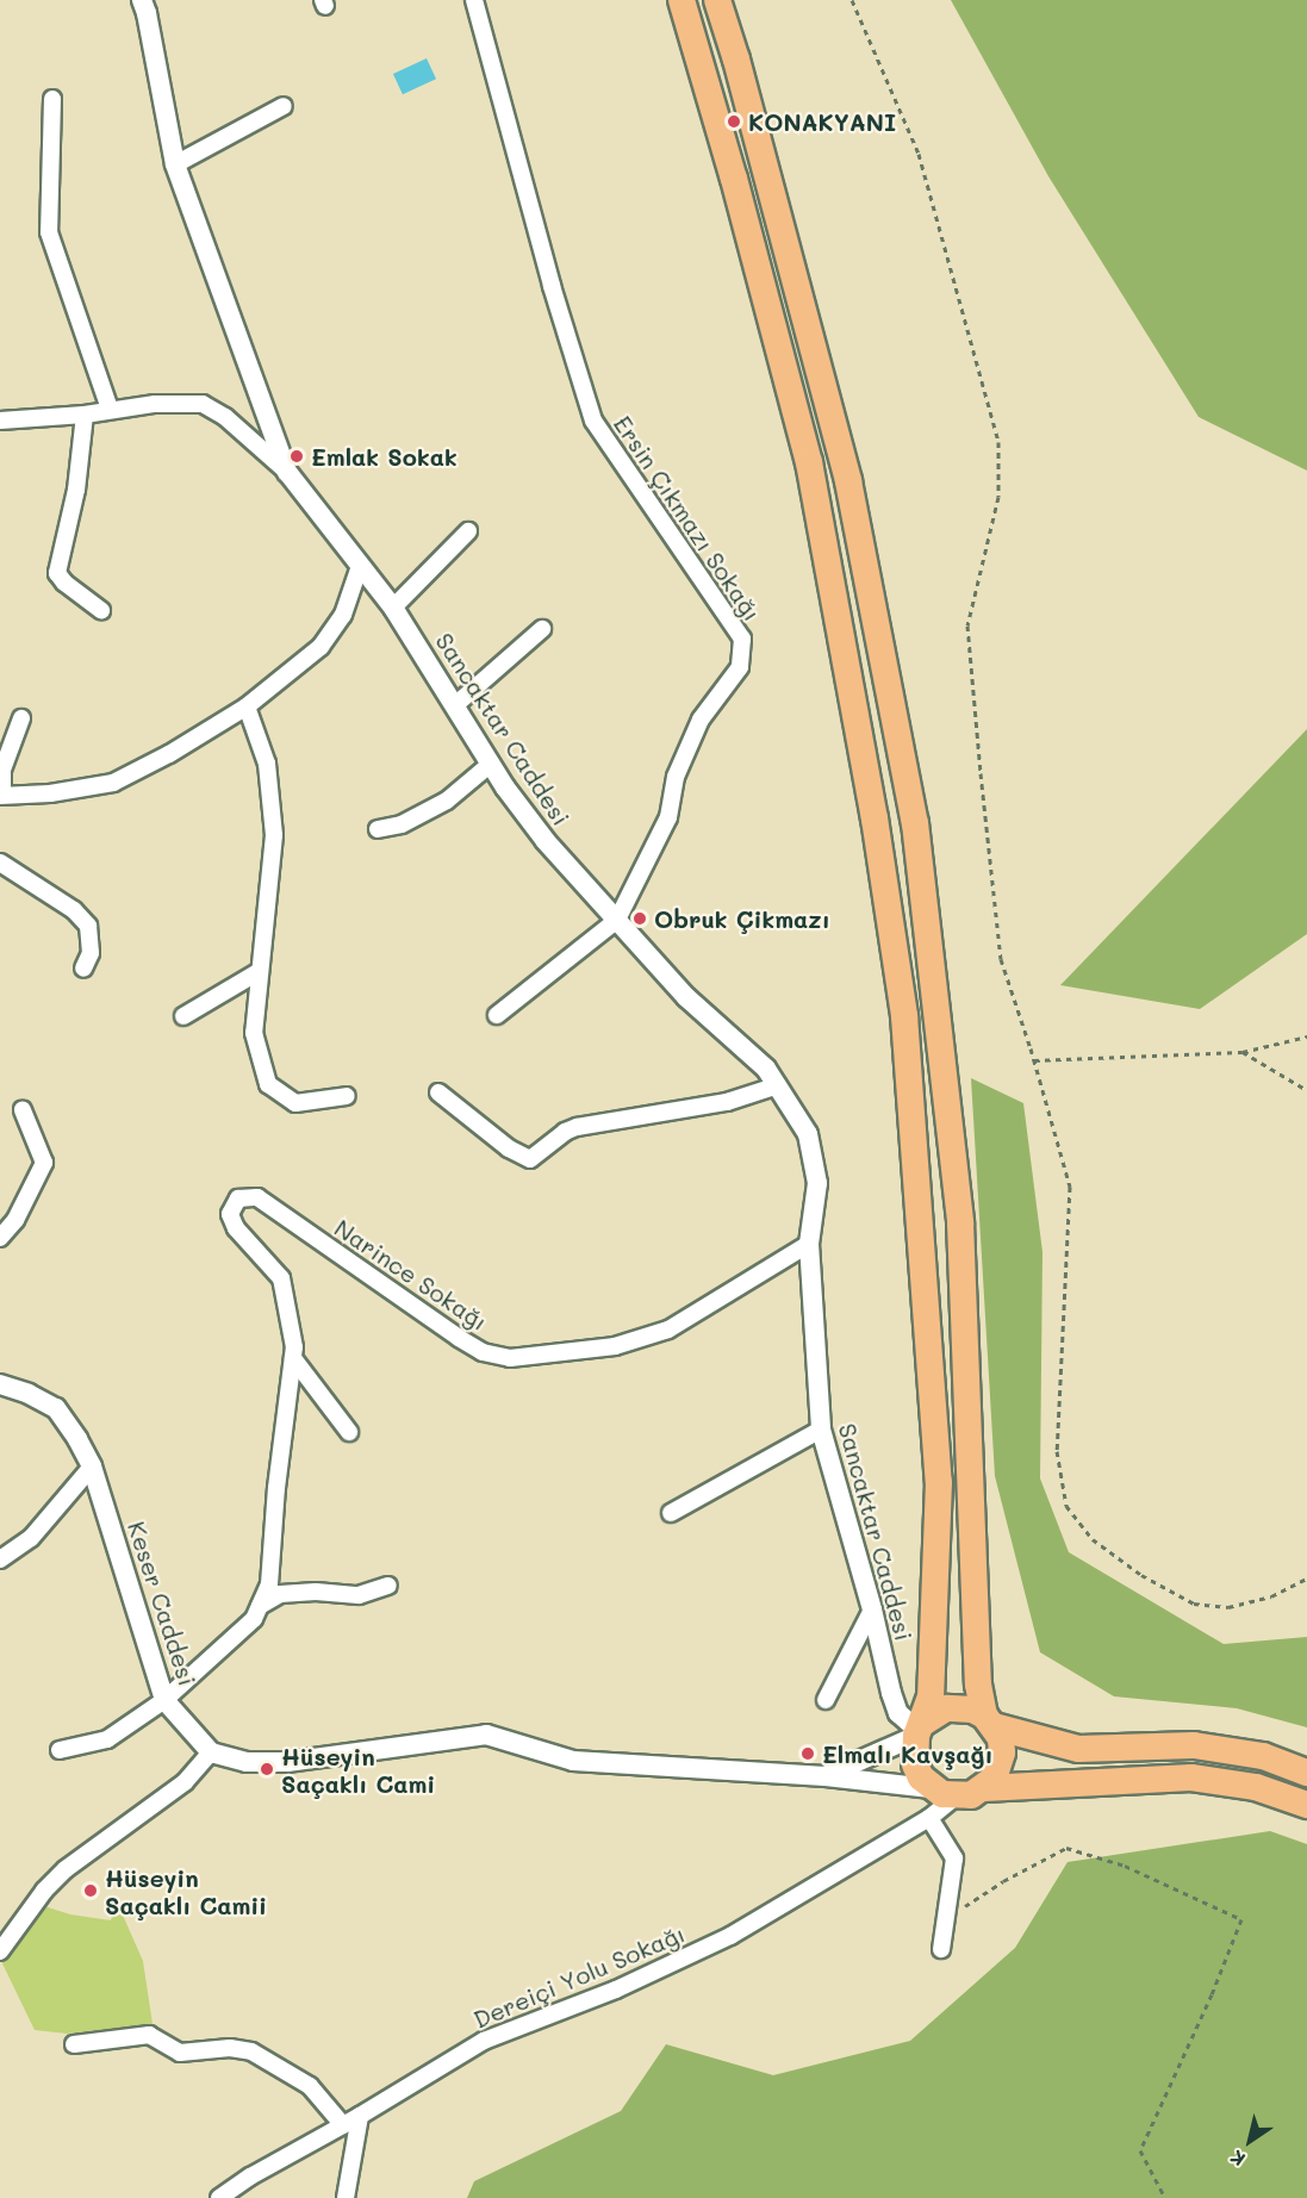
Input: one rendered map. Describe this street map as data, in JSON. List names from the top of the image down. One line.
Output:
{"streets":{"street":["Ersin Çıkmazı Sokağı","Sancaktar Caddesi","Narince Sokağı","Keser Caddesi","Dereiçi Yolu Sokağı"]},"crossings":[["Ersin Çıkmazı Sokağı","Sancaktar Caddesi"],["Sancaktar Caddesi","Narince Sokağı"],["Sancaktar Caddesi","Dereiçi Yolu Sokağı"],["Narince Sokağı","Keser Caddesi"]],"places":["KONAKYANI","Emlak Sokak","Obruk Çikmazı","Elmalı Kavşağı","Hüseyin Saçaklı Cami","Hüseyin Saçaklı Camii"],"north":"bottom left"}
